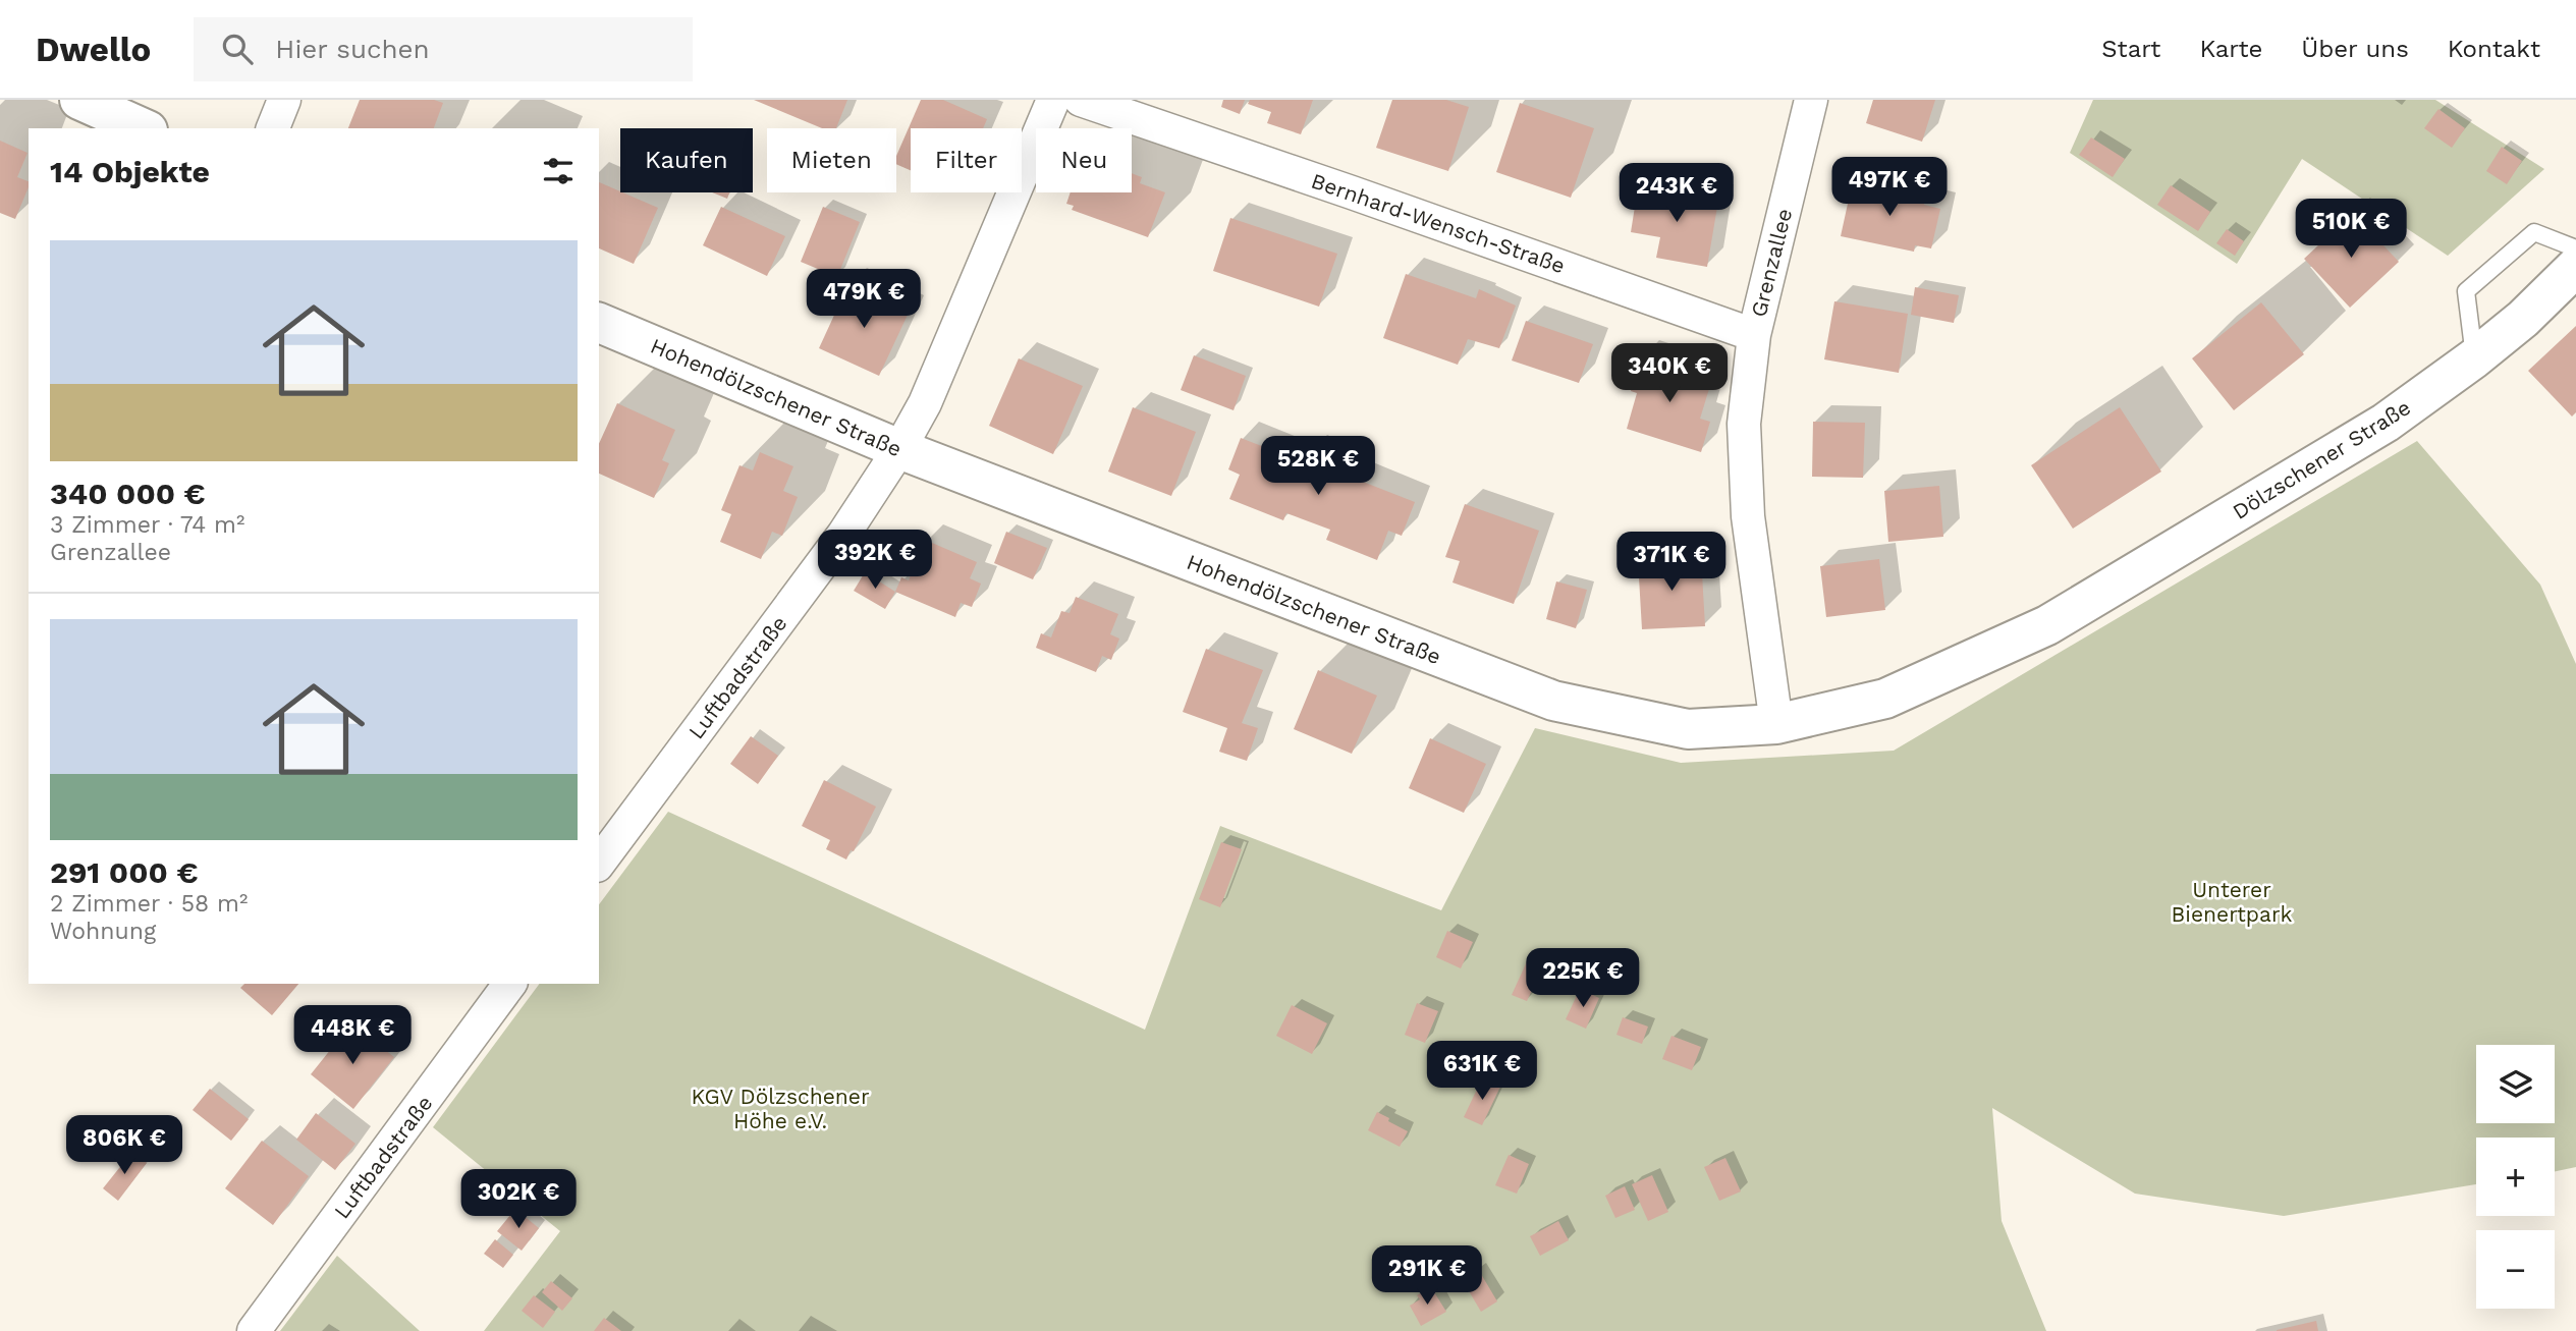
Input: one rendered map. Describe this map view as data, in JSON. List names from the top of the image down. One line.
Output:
{"streets":{"street":["Bernhard-Wensch-Straße","Grenzallee","Hohendölzschener Straße","Dölzschener Straße","Luftbadstraße"]},"crossings":[["Bernhard-Wensch-Straße","Grenzallee"],["Grenzallee","Hohendölzschener Straße"],["Hohendölzschener Straße","Dölzschener Straße"],["Hohendölzschener Straße","Luftbadstraße"]],"parks":["Unterer Bienertpark","KGV Dölzschener Höhe e.V."],"page":{"header":"Dwello","search":"Hier suchen","nav":["Start","Karte","Über uns","Kontakt"],"chip":["Kaufen","Mieten","Filter","Neu"],"heading":"14 Objekte","price":["497K €","243K €","510K €","479K €","340K €","528K €","392K €","371K €","225K €","448K €","631K €","806K €","302K €","291K €"],"list":[{"name":"340 000 €","note":"3 Zimmer · 74 m² · Grenzallee"},{"name":"291 000 €","note":"2 Zimmer · 58 m² · Wohnung"}],"map_buttons":["+","−"]}}
